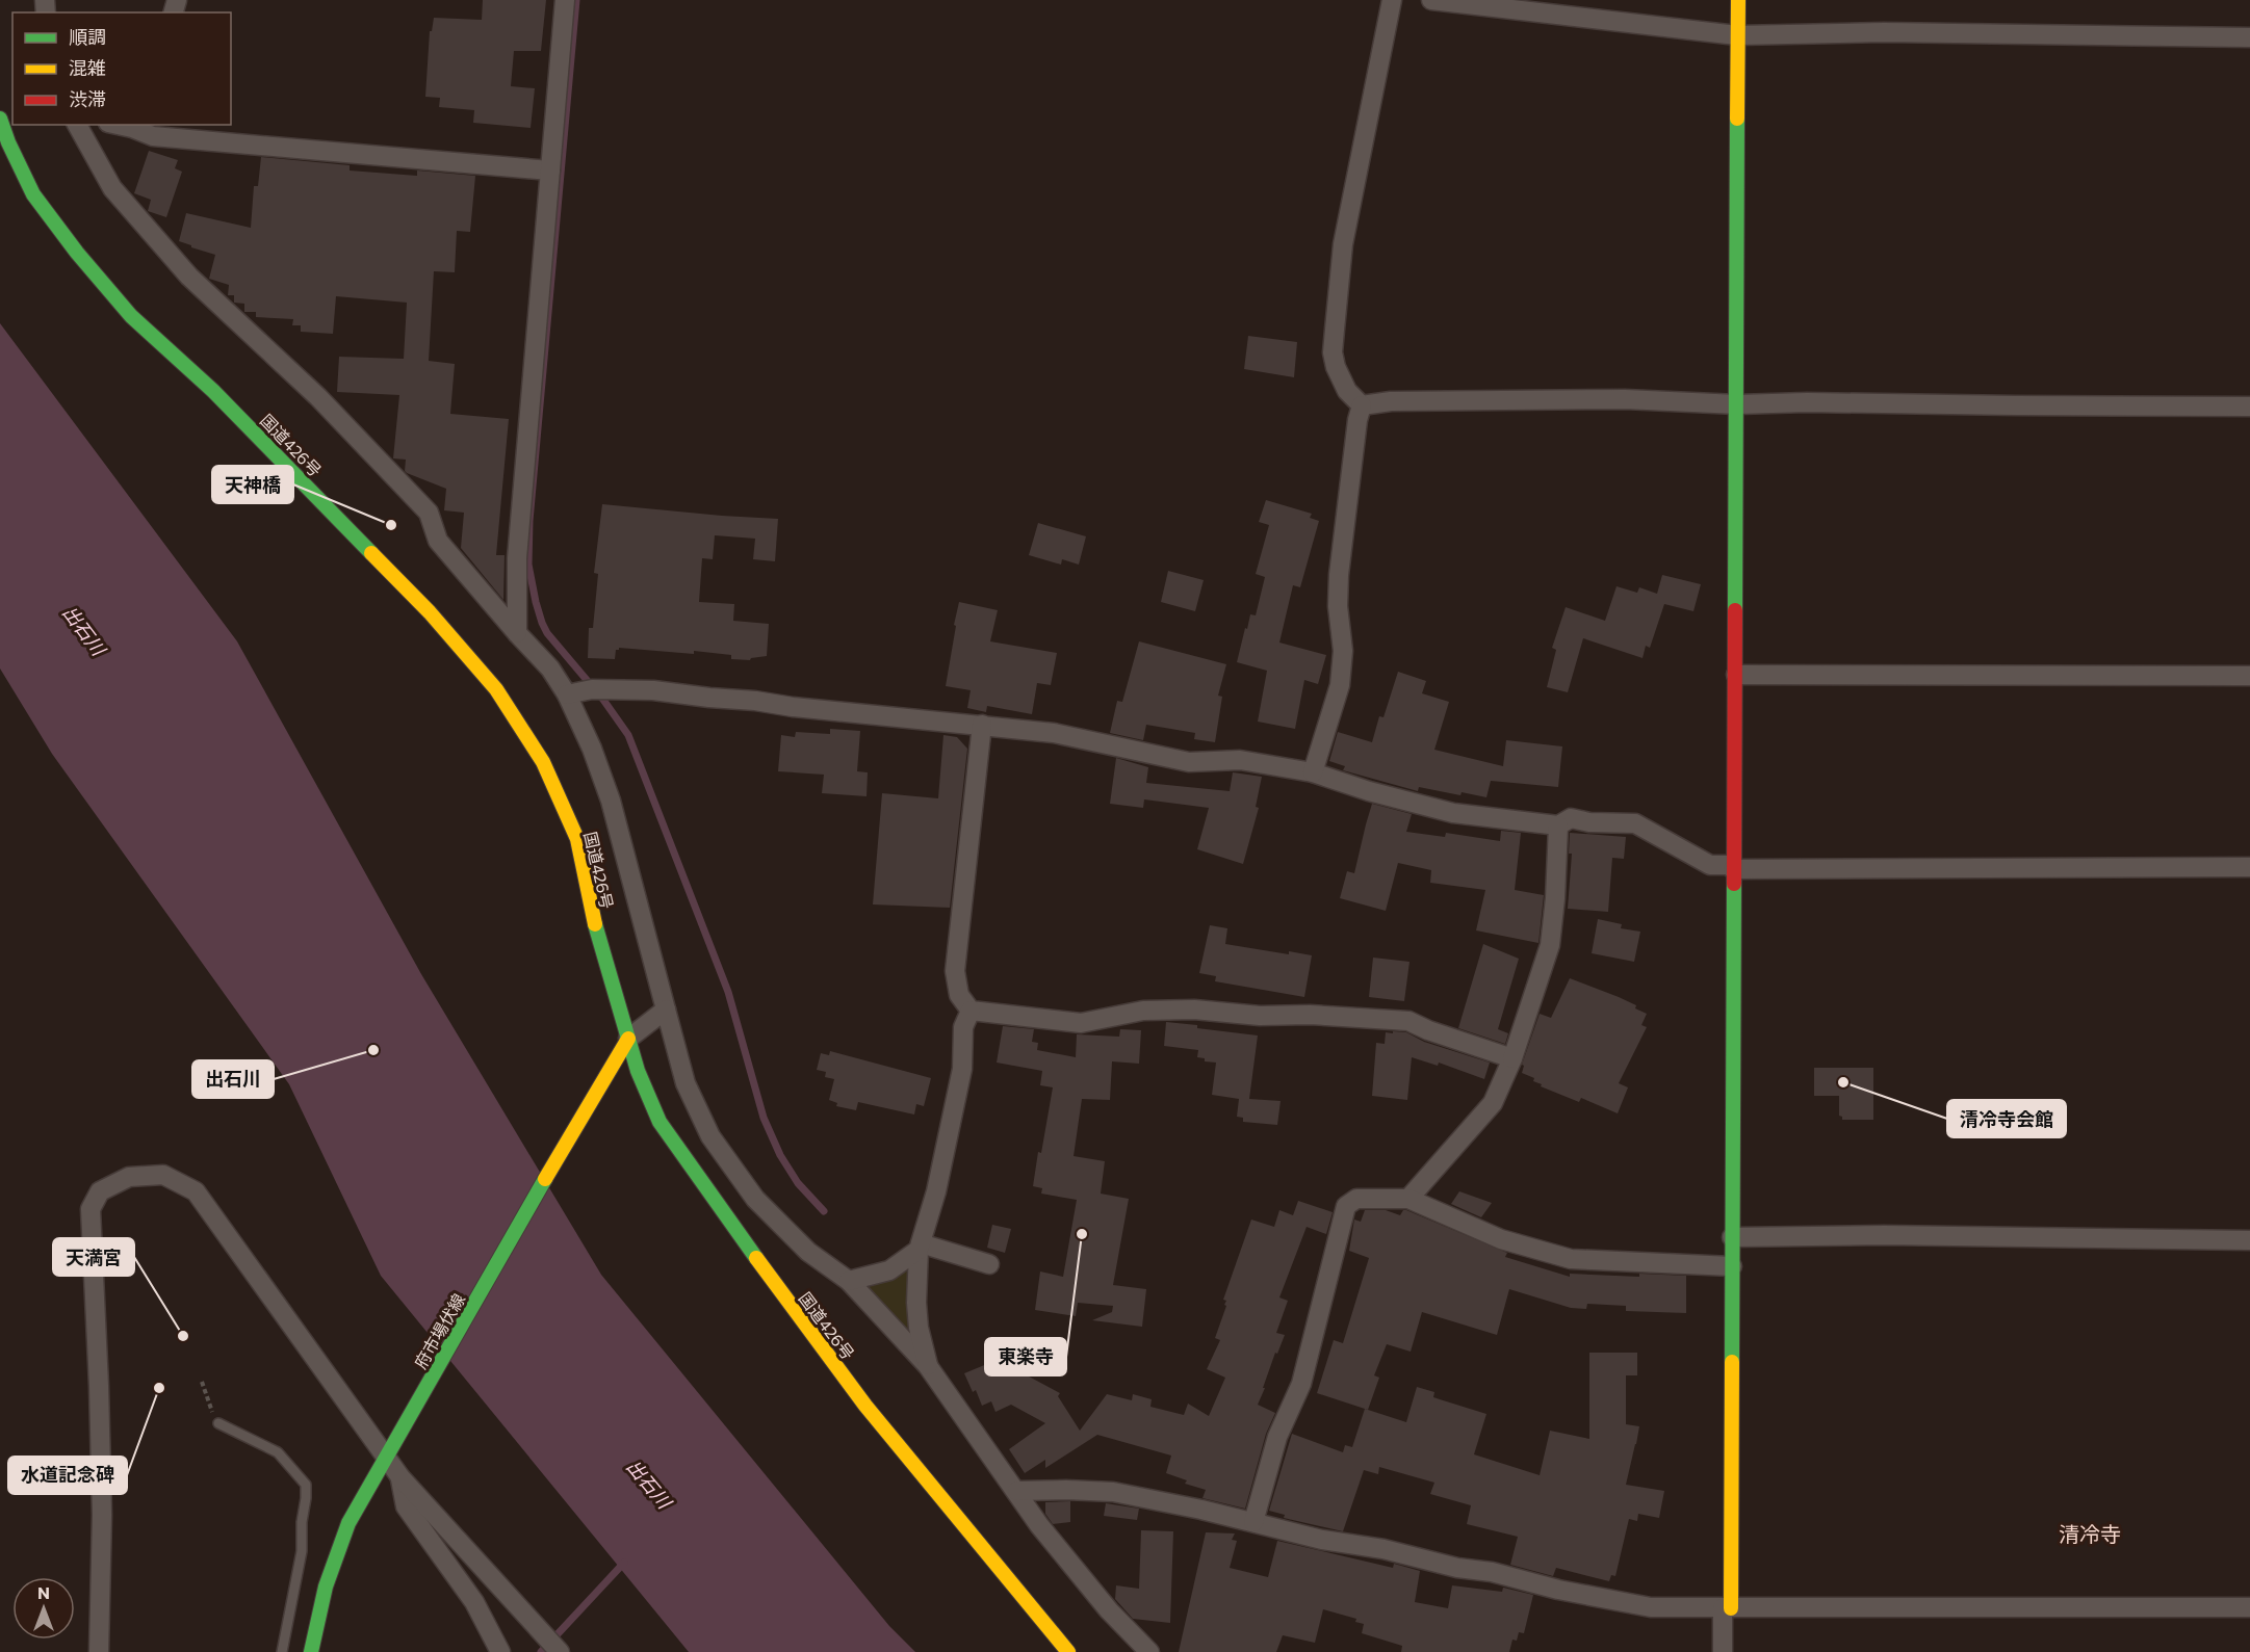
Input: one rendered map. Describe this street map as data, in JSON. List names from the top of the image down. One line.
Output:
{"streets":{"main road":["国道426号","府市場伏線"]},"crossings":[["国道426号","府市場伏線"]],"districts":["清冷寺"],"water":["出石川"],"places":["天神橋","出石川","清冷寺会館","東楽寺","天満宮","水道記念碑"],"legend":["順調","混雑","渋滞"],"north":"top"}
